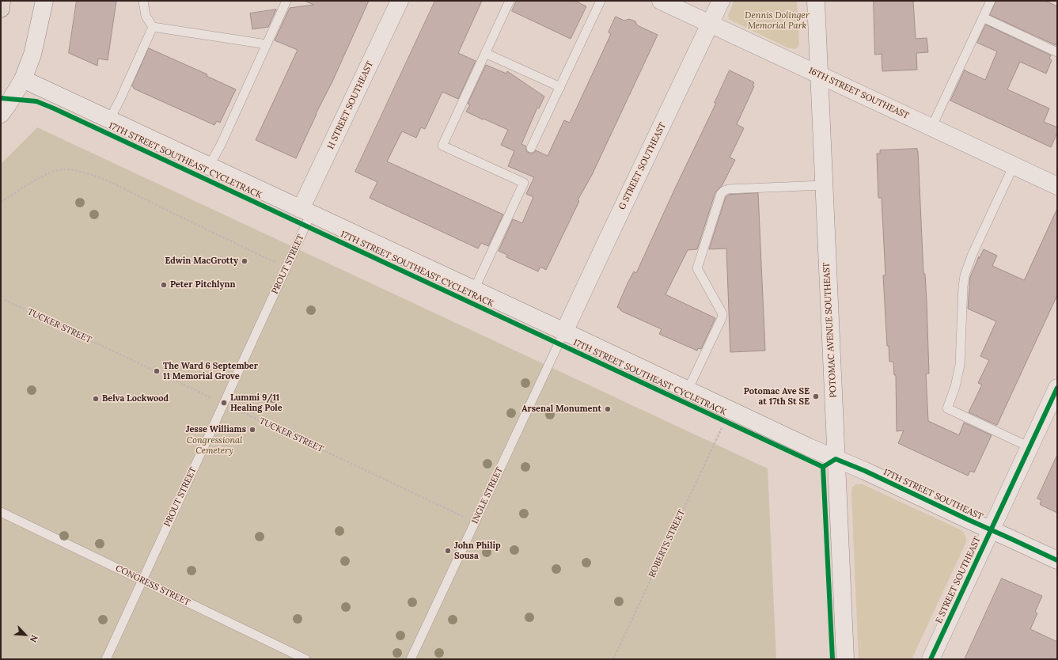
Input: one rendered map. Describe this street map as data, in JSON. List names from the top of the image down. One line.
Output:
{"streets":{"street":["16TH STREET SOUTHEAST","H STREET SOUTHEAST","G STREET SOUTHEAST","POTOMAC AVENUE SOUTHEAST","17TH STREET SOUTHEAST","E STREET SOUTHEAST"],"lane":["PROUT STREET","INGLE STREET","CONGRESS STREET"],"path":["TUCKER STREET","ROBERTS STREET"],"cycle path":["17TH STREET SOUTHEAST CYCLETRACK"]},"crossings":[["16TH STREET SOUTHEAST","G STREET SOUTHEAST"],["16TH STREET SOUTHEAST","POTOMAC AVENUE SOUTHEAST"],["H STREET SOUTHEAST","PROUT STREET"],["H STREET SOUTHEAST","17TH STREET SOUTHEAST"],["G STREET SOUTHEAST","17TH STREET SOUTHEAST"],["G STREET SOUTHEAST","INGLE STREET"],["PROUT STREET","TUCKER STREET"],["PROUT STREET","17TH STREET SOUTHEAST"],["PROUT STREET","CONGRESS STREET"],["TUCKER STREET","INGLE STREET"],["POTOMAC AVENUE SOUTHEAST","17TH STREET SOUTHEAST"],["17TH STREET SOUTHEAST","INGLE STREET"],["17TH STREET SOUTHEAST","E STREET SOUTHEAST"]],"parks":["Dennis Dolinger Memorial Park","Congressional Cemetery"],"places":["Edwin MacGrotty","Peter Pitchlynn","The Ward 6 September 11 Memorial Grove","Potomac Ave SE at 17th St SE","Belva Lockwood","Lummi 9/11 Healing Pole","Arsenal Monument","Jesse Williams","John Philip Sousa"],"north":"bottom right"}
